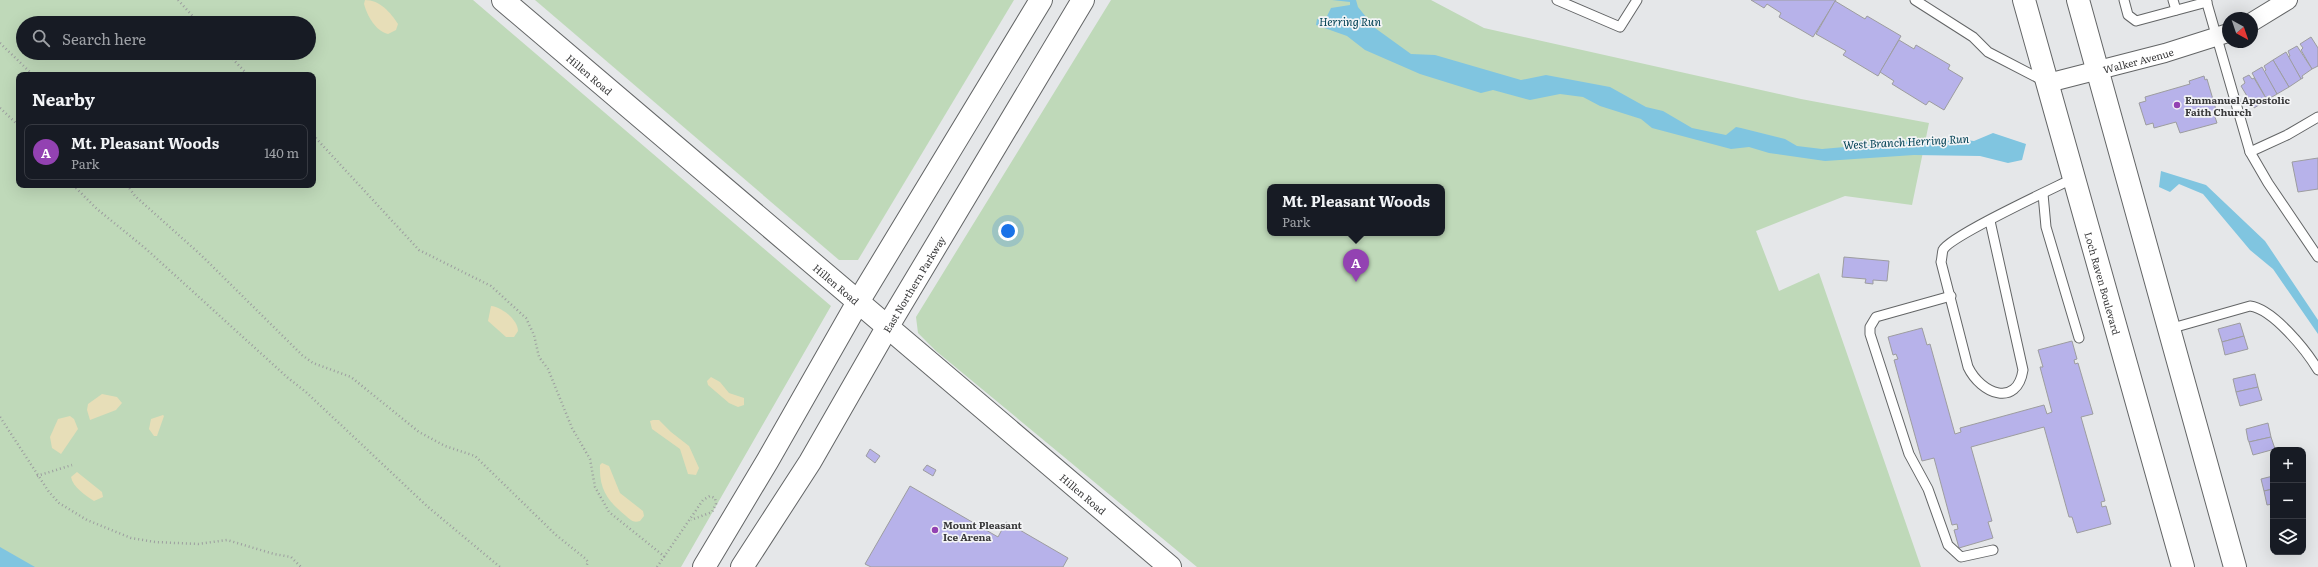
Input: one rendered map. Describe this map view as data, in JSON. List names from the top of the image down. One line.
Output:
{"streets":{"main road":["Hillen Road","Loch Raven Boulevard","East Northern Parkway"],"street":["Walker Avenue"]},"crossings":[["Walker Avenue","Loch Raven Boulevard"],["Hillen Road","East Northern Parkway"]],"water":["Herring Run","West Branch Herring Run"],"places":["Emmanuel Apostolic Faith Church","Mount Pleasant Ice Arena"],"north":"bottom right","page":{"search":"Search here","heading":"Nearby","list":[{"mark":"A","name":"Mt. Pleasant Woods","note":"Park","value":"140 m"}],"popup":["Mt. Pleasant Woods","Park"],"pins":"A","map_buttons":["+","−"]}}
